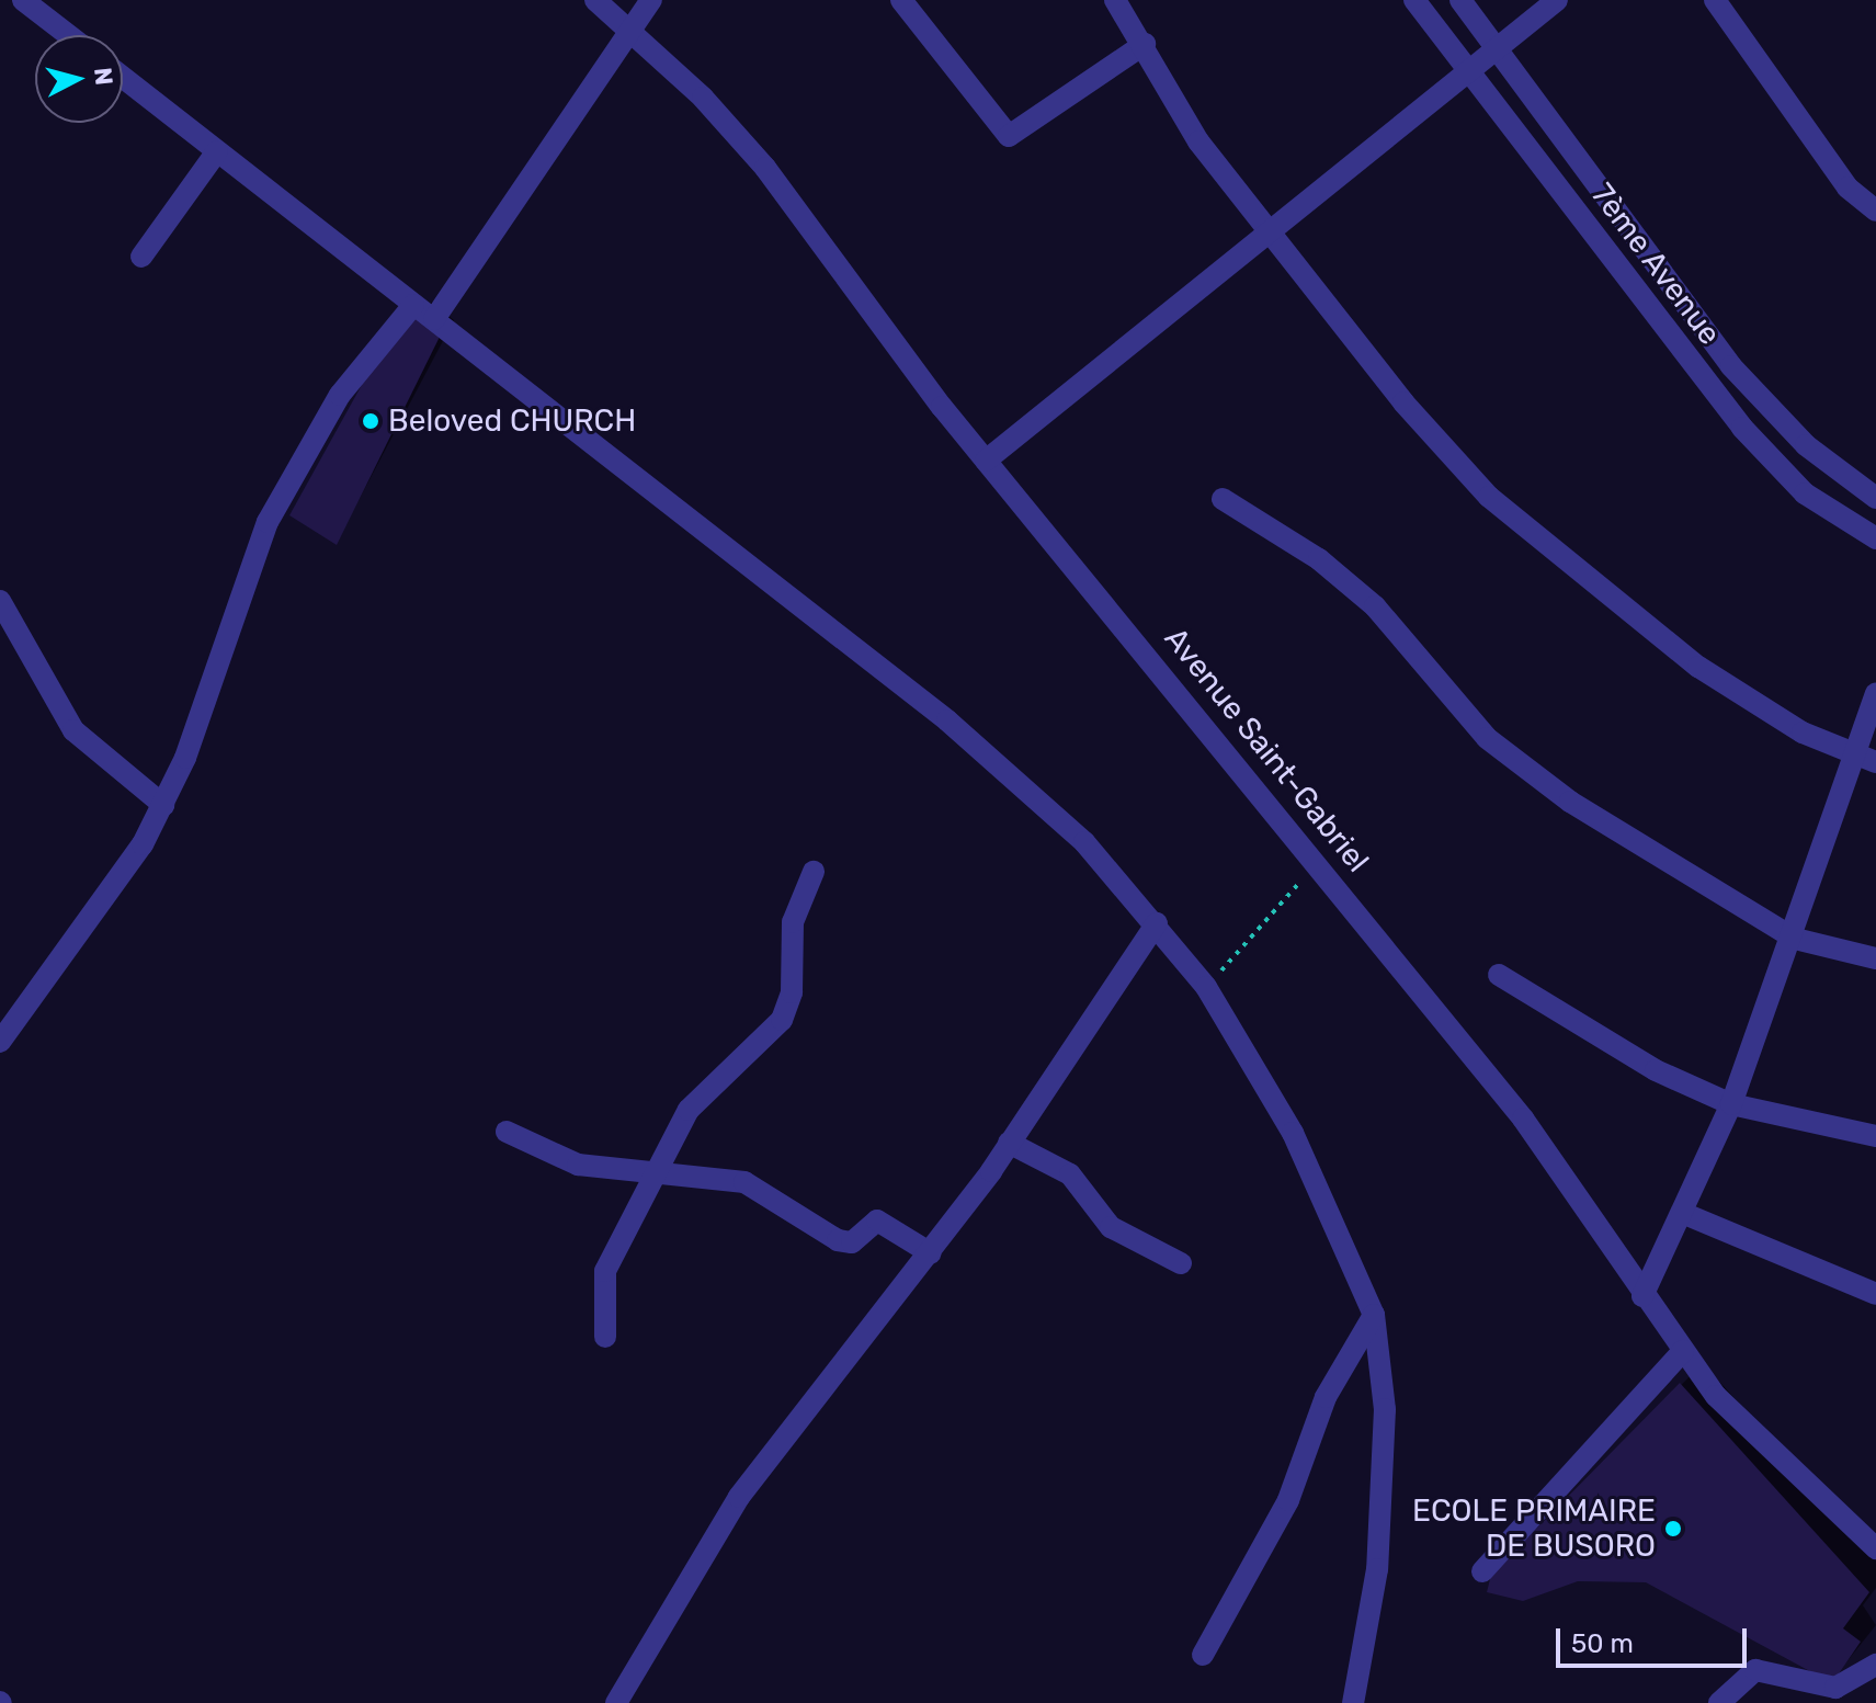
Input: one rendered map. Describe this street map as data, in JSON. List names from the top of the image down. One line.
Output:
{"streets":{"street":["7ème Avenue","Avenue Saint-Gabriel"]},"places":["Beloved CHURCH","ECOLE PRIMAIRE DE BUSORO"],"scale_bar":"50 m","north":"right"}
